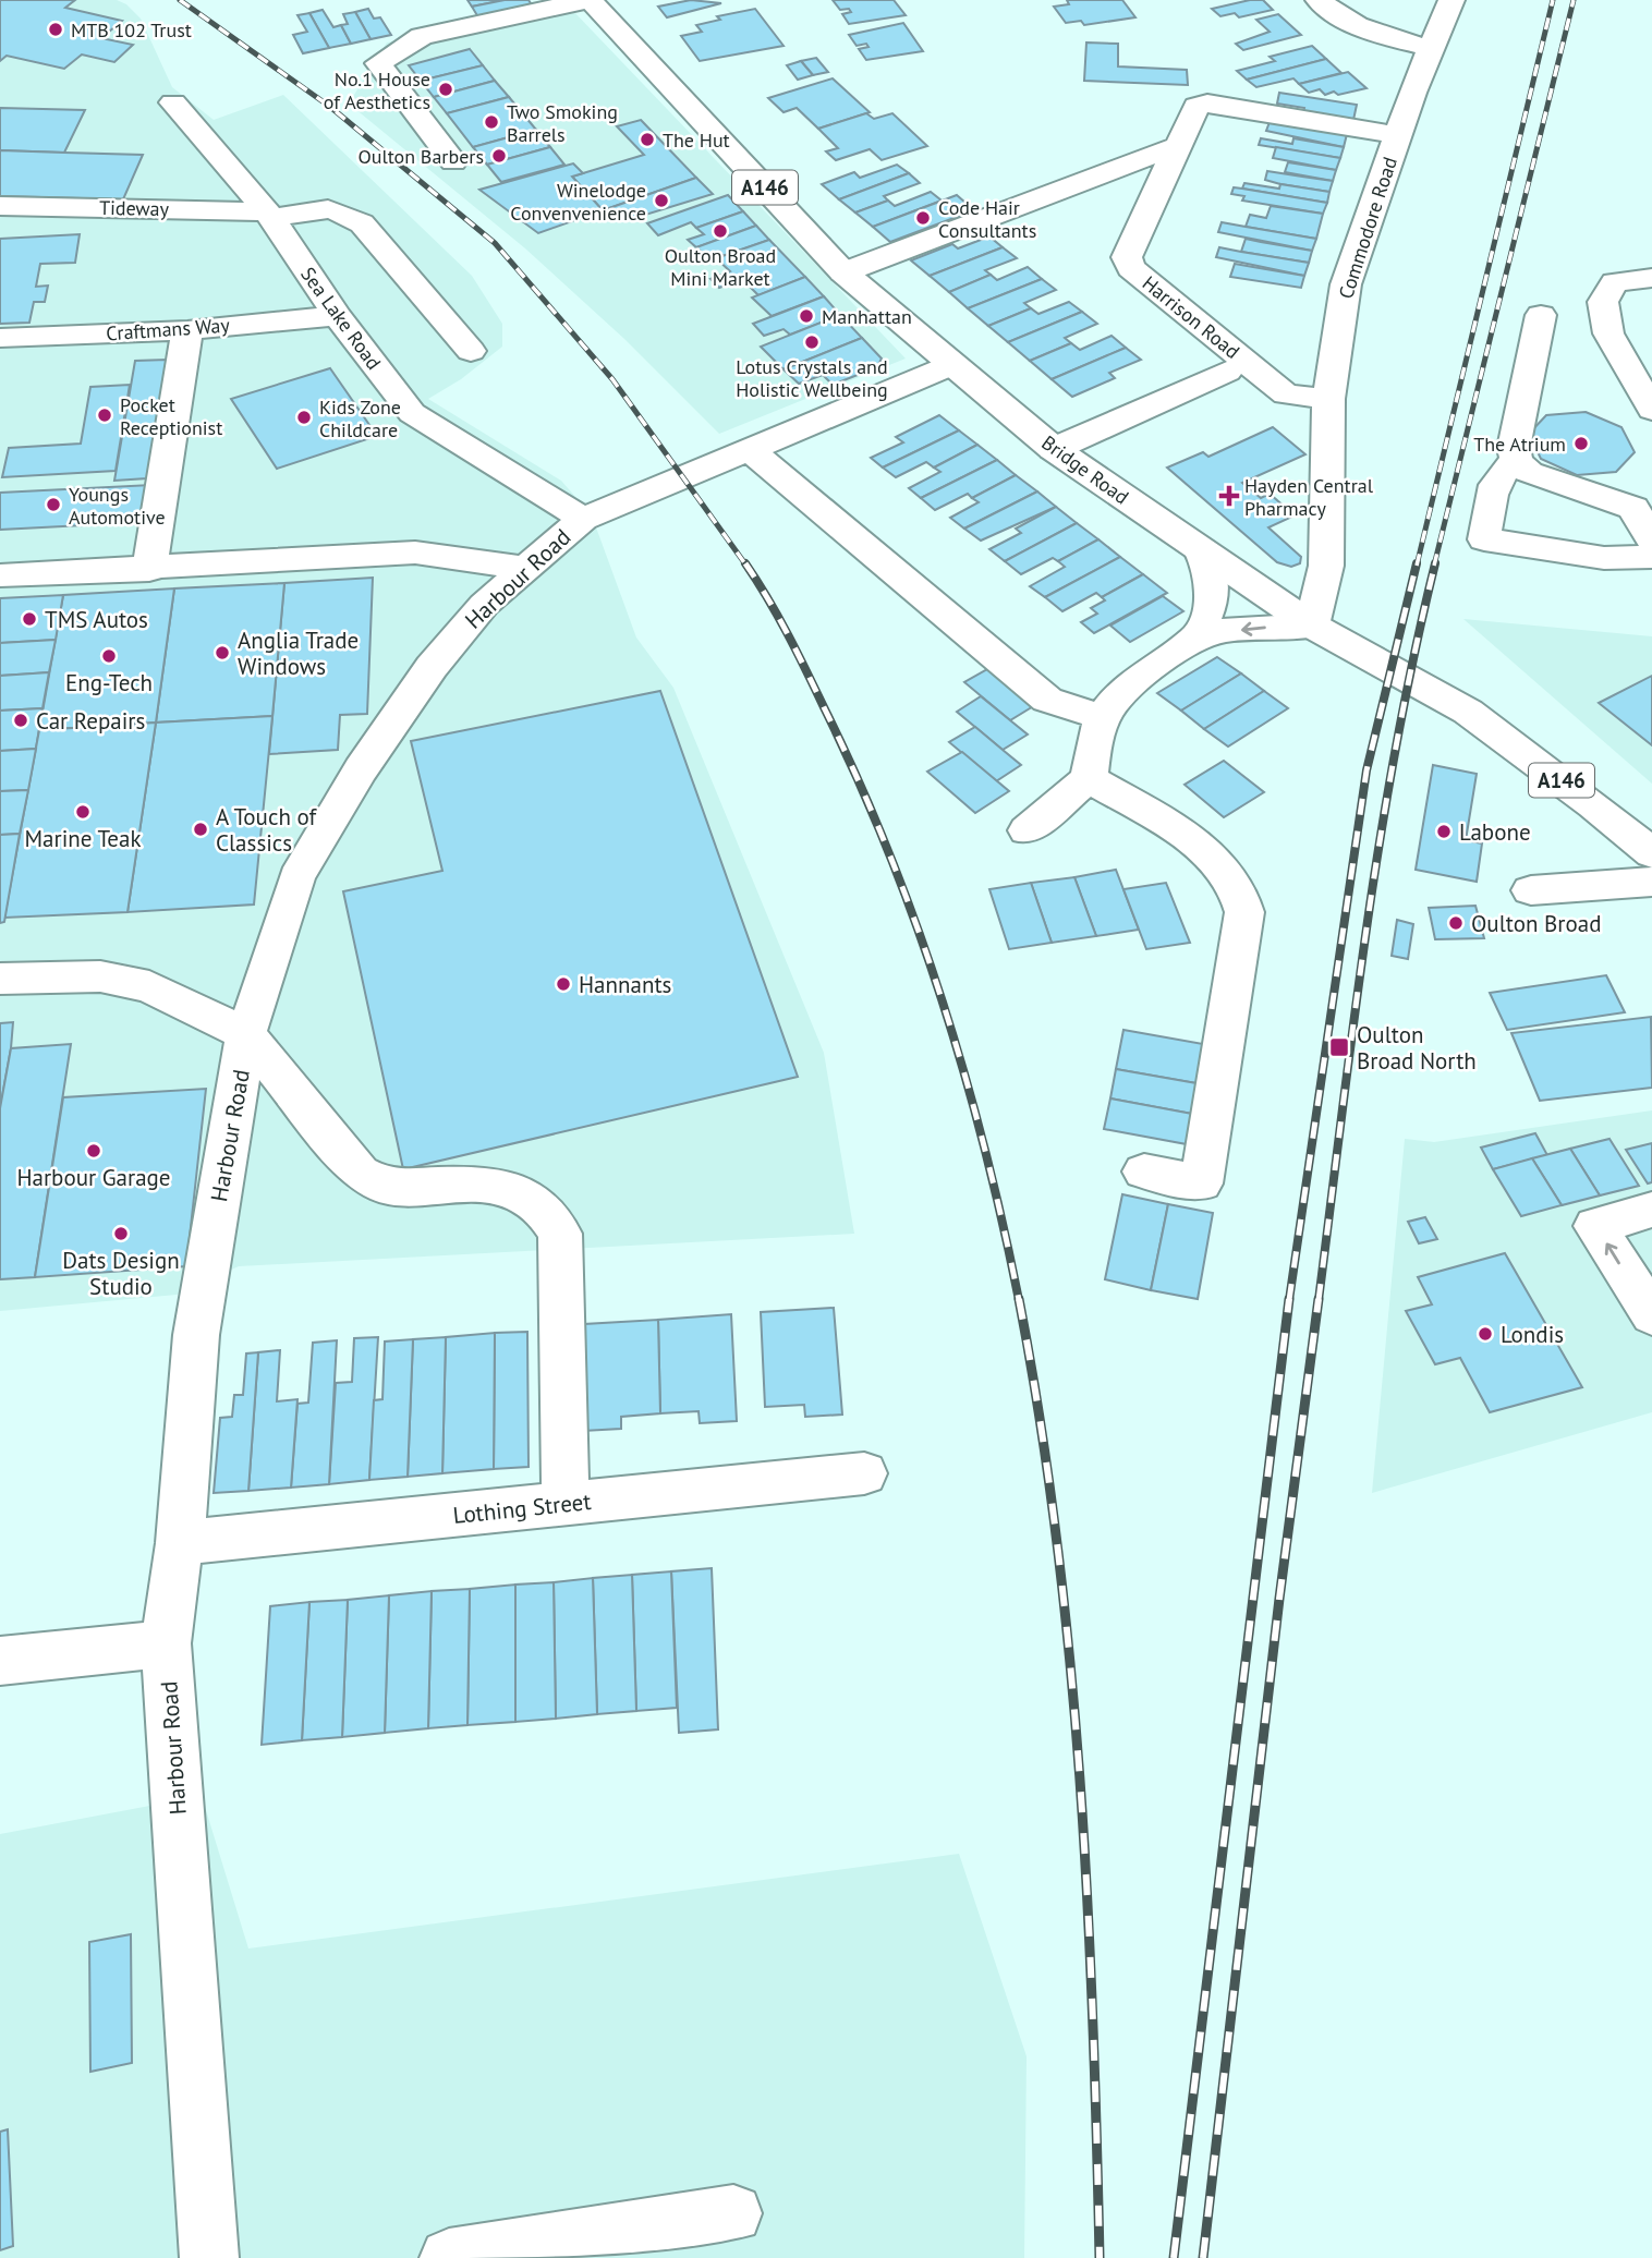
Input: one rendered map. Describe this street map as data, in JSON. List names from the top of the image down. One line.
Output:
{"streets":{"main road":["A146","Tideway","Commodore Road","Harrison Road","Sea Lake Road","Craftmans Way","Bridge Road","Harbour Road","Lothing Street"]},"crossings":[["Tideway","Sea Lake Road"],["Commodore Road","Harrison Road"],["Commodore Road","Bridge Road"],["Sea Lake Road","Craftmans Way"],["Sea Lake Road","Harbour Road"],["Bridge Road","Harbour Road"],["Harbour Road","Lothing Street"]],"places":{"other":["MTB 102 Trust","No.1 House of Aesthetics","Two Smoking Barrels","The Hut","Oulton Barbers","Winelodge Convenvenience","Code Hair Consultants","Oulton Broad Mini Market","Manhattan","Lotus Crystals and Holistic Wellbeing","Pocket Receptionist","Kids Zone Childcare","The Atrium","Youngs Automotive","TMS Autos","Anglia Trade Windows","Eng-Tech","Car Repairs","Marine Teak","A Touch of Classics","Labone","Oulton Broad","Hannants","Harbour Garage","Dats Design Studio","Londis"],"health":["Hayden Central Pharmacy"],"transit":["Oulton Broad North"]}}
